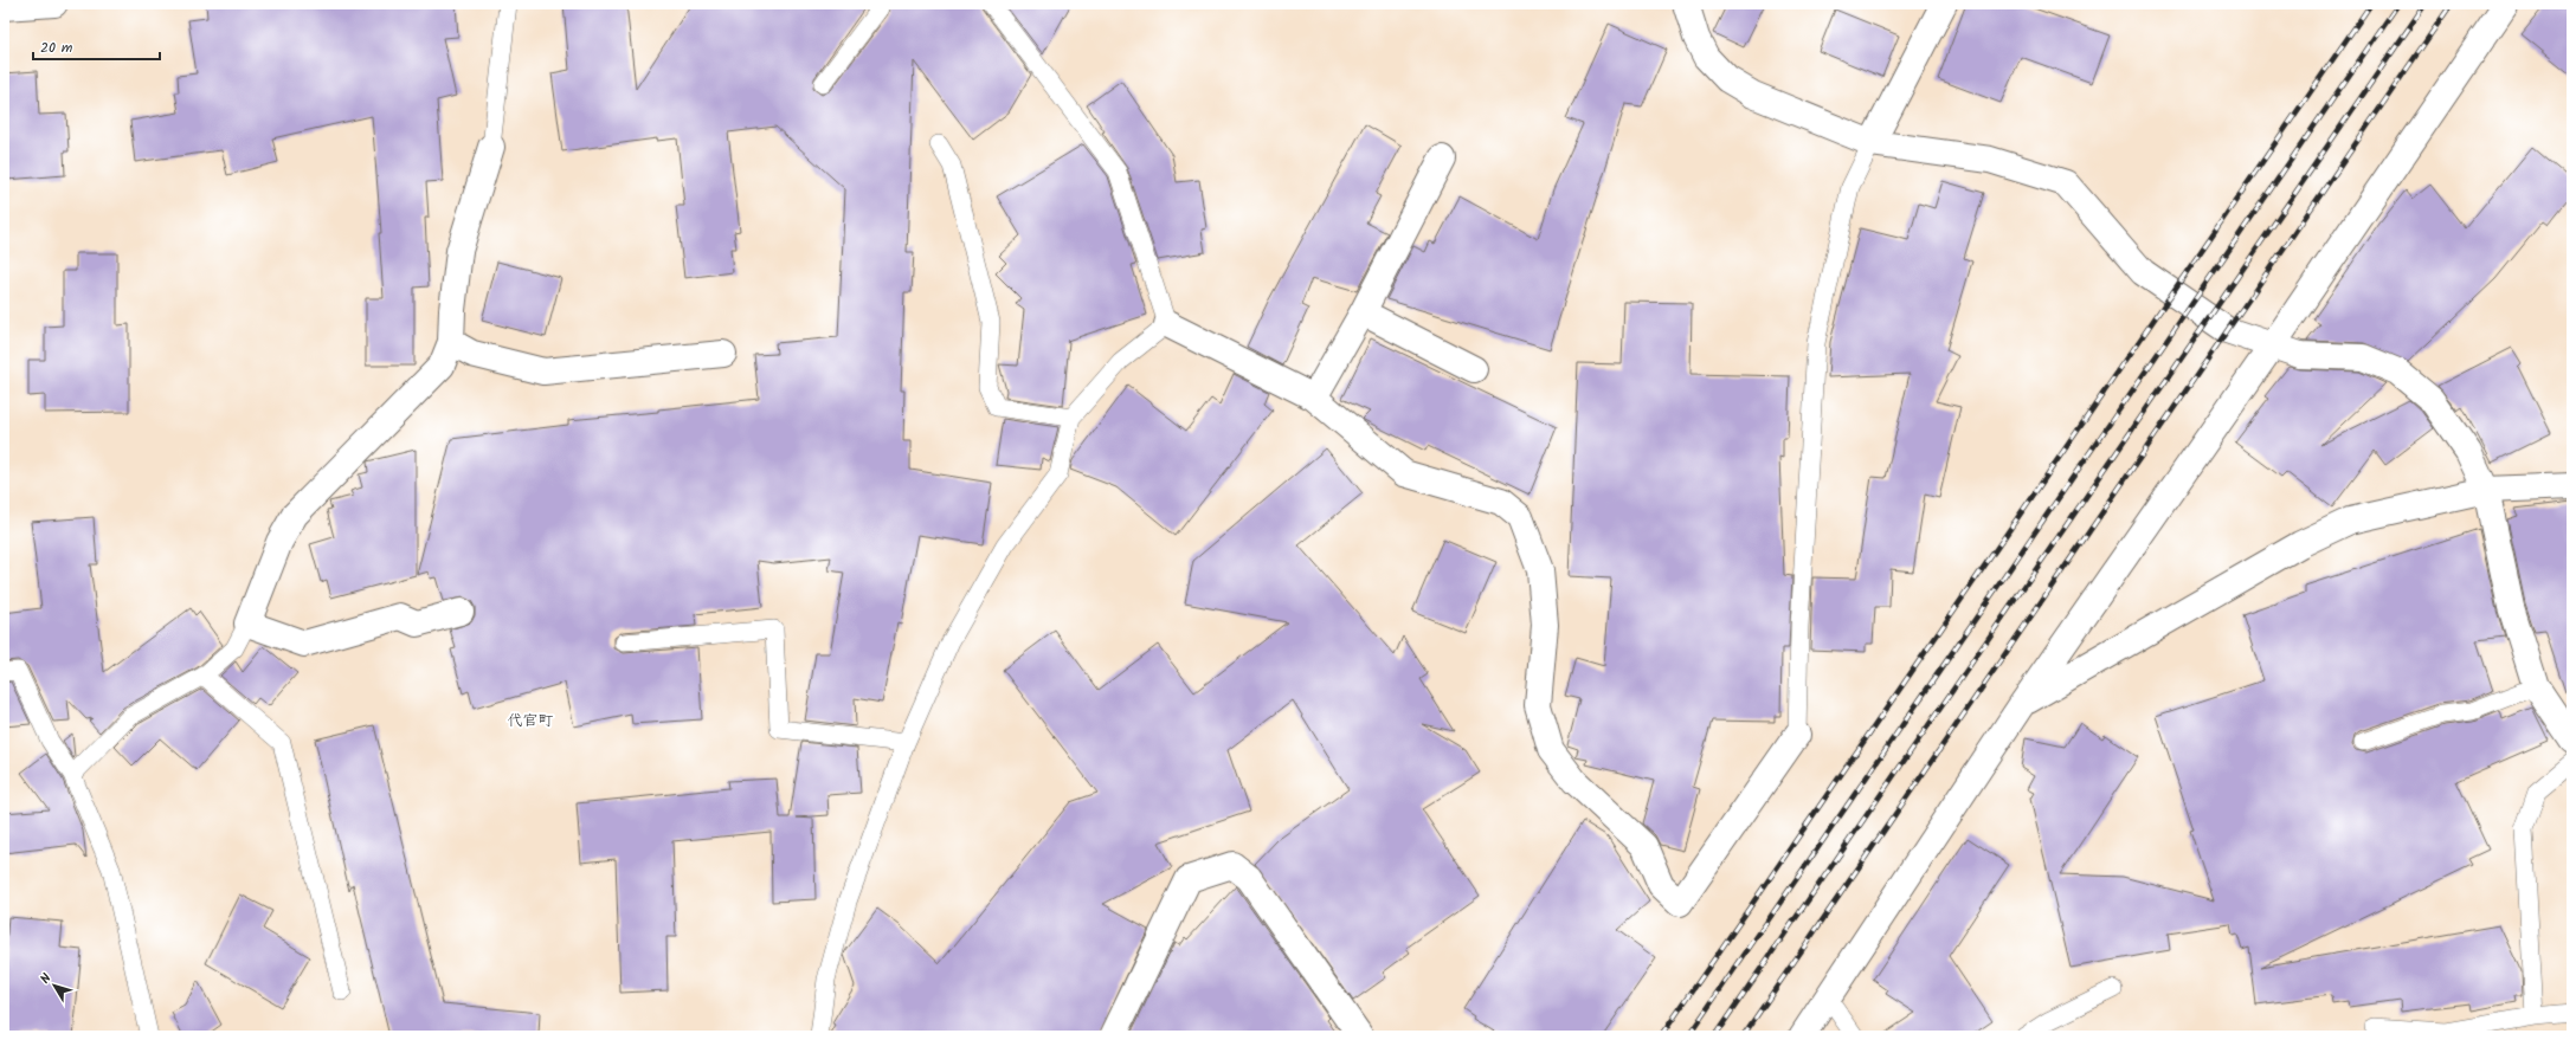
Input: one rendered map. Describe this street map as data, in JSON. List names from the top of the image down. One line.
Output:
{"districts":["代官町"],"scale_bar":"20 m","north":"top left"}
